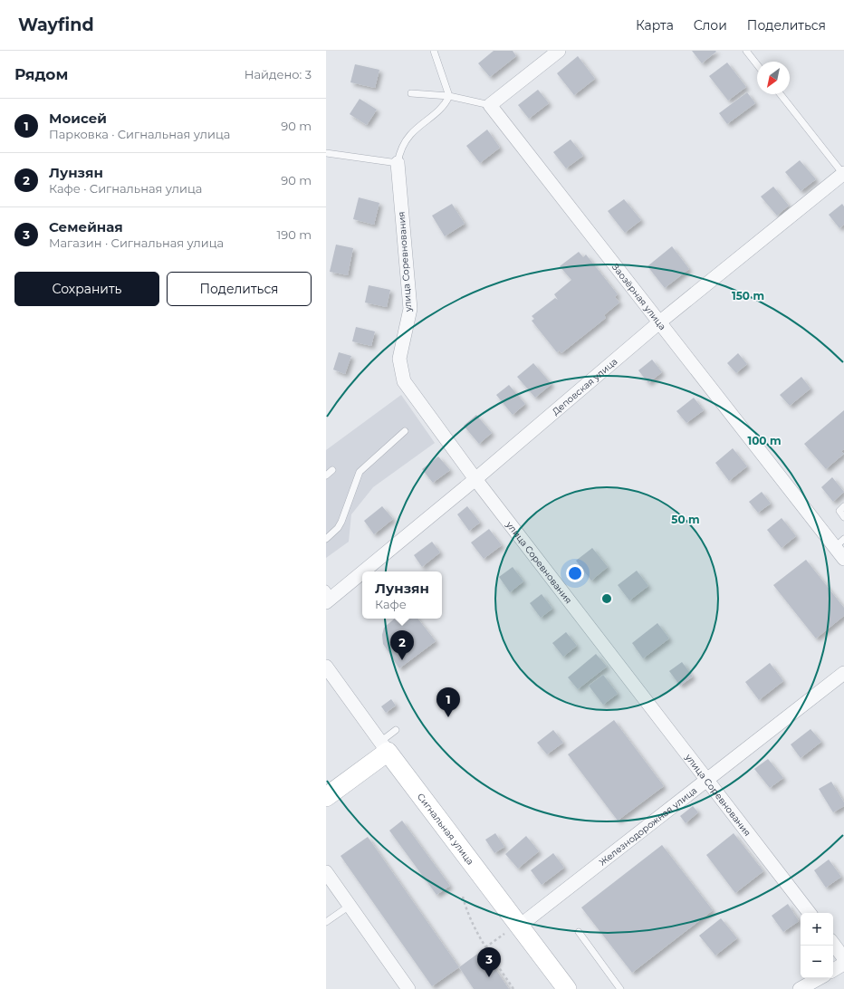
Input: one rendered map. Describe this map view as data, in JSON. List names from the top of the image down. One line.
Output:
{"streets":{"street":["улица Соревнования","Заозёрная улица","Деповская улица","Железнодорожная улица","Сигнальная улица"]},"crossings":[["улица Соревнования","Деповская улица"],["улица Соревнования","Железнодорожная улица"],["Заозёрная улица","Деповская улица"],["Железнодорожная улица","Сигнальная улица"]],"north":"bottom left","page":{"header":"Wayfind","nav":["Карта","Слои","Поделиться"],"heading":["Рядом","Найдено: 3"],"list":[{"mark":"1","name":"Моисей","note":"Парковка · Сигнальная улица","value":"90 m"},{"mark":"2","name":"Лунзян","note":"Кафе · Сигнальная улица","value":"90 m"},{"mark":"3","name":"Семейная","note":"Магазин · Сигнальная улица","value":"190 m"}],"buttons":["Сохранить","Поделиться"],"popup":["Лунзян","Кафе"],"pins":["2","1","3"],"map_buttons":["+","−"]},"rings":["150 m","100 m","50 m"]}
